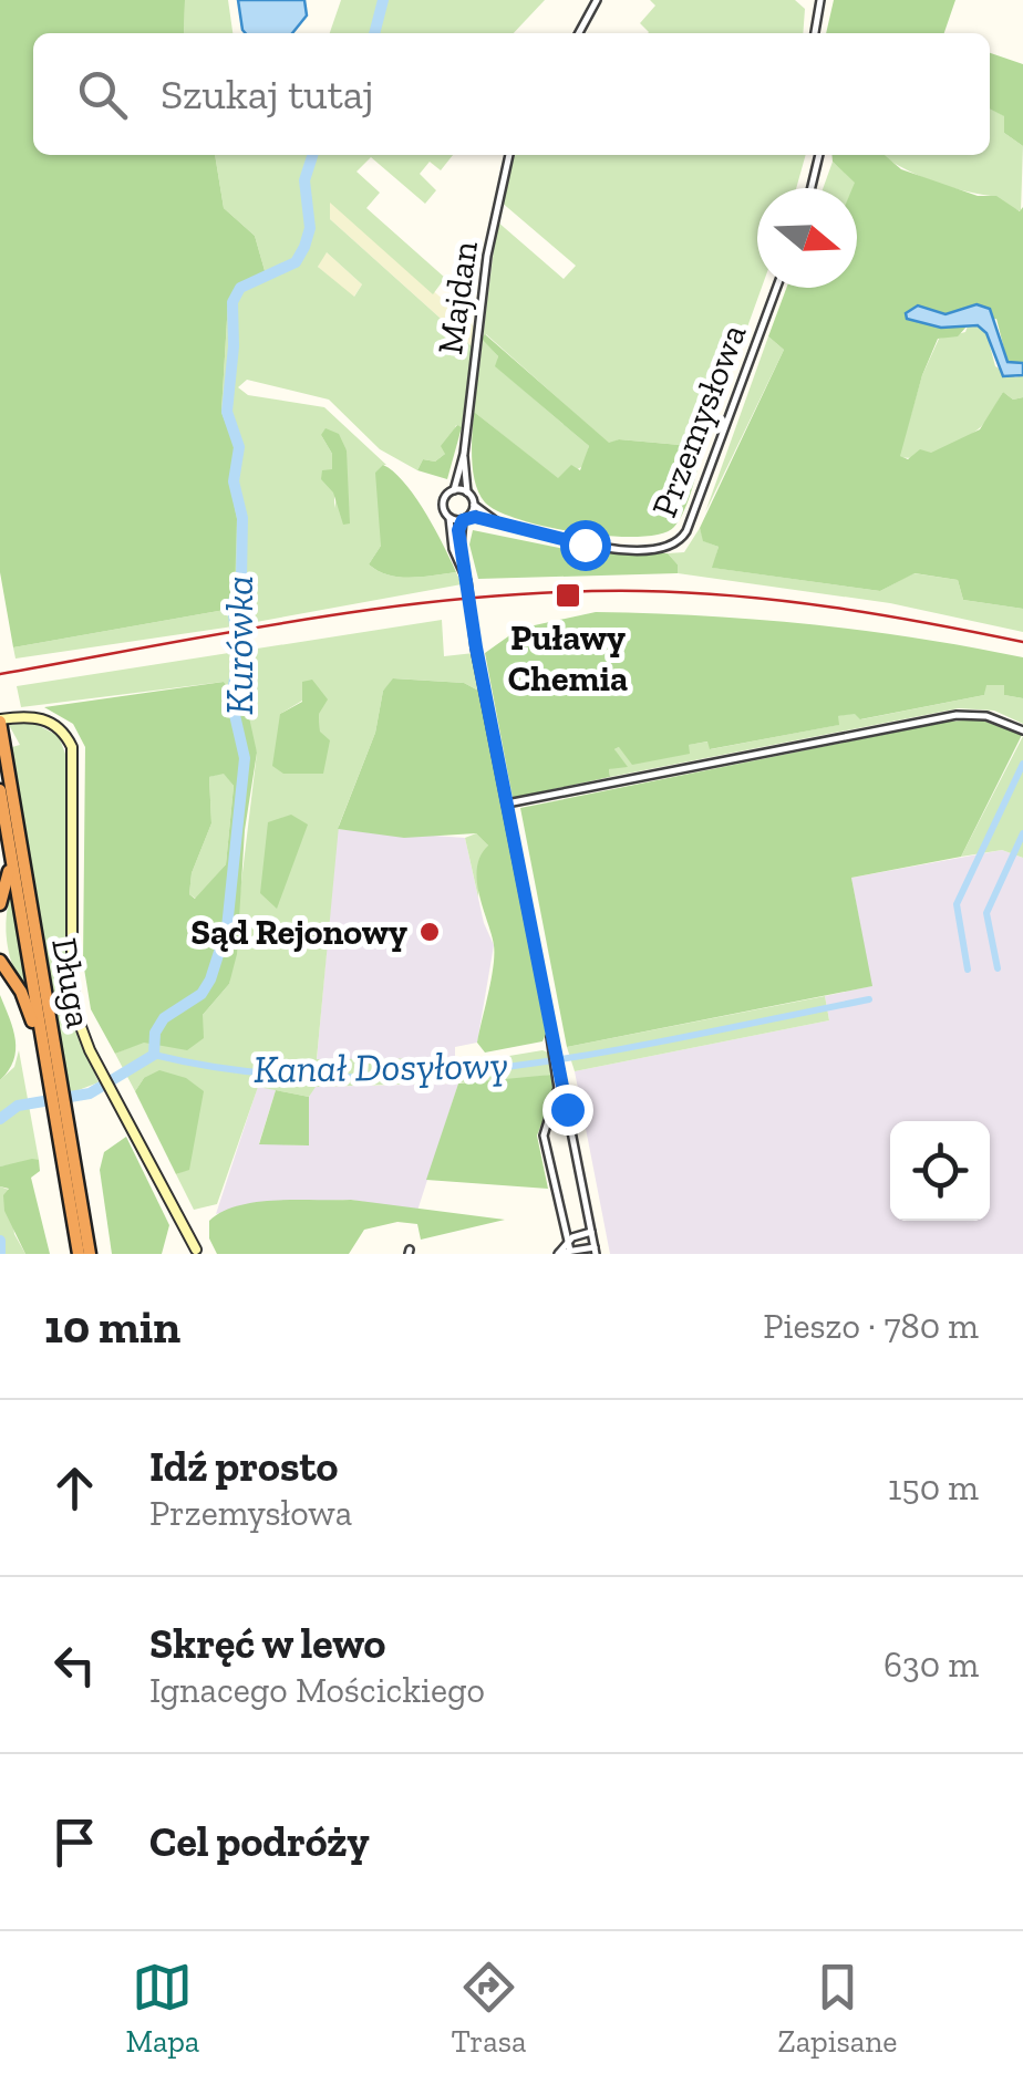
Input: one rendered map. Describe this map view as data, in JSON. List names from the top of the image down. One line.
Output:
{"streets":{"highway":["Długa"],"street":["Majdan","Przemysłowa"]},"crossings":[["Majdan","Przemysłowa"]],"water":["Kurówka","Kanał Dosyłowy"],"places":{"transit":["Puławy Chemia"],"other":["Sąd Rejonowy"]},"north":"right","page":{"search":"Szukaj tutaj","heading":["10 min","Pieszo · 780 m"],"list":[["Idź prosto","Przemysłowa","150 m"],["Skręć w lewo","Ignacego Mościckiego","630 m"],"Cel podróży"],"nav":["Mapa","Trasa","Zapisane"]}}
